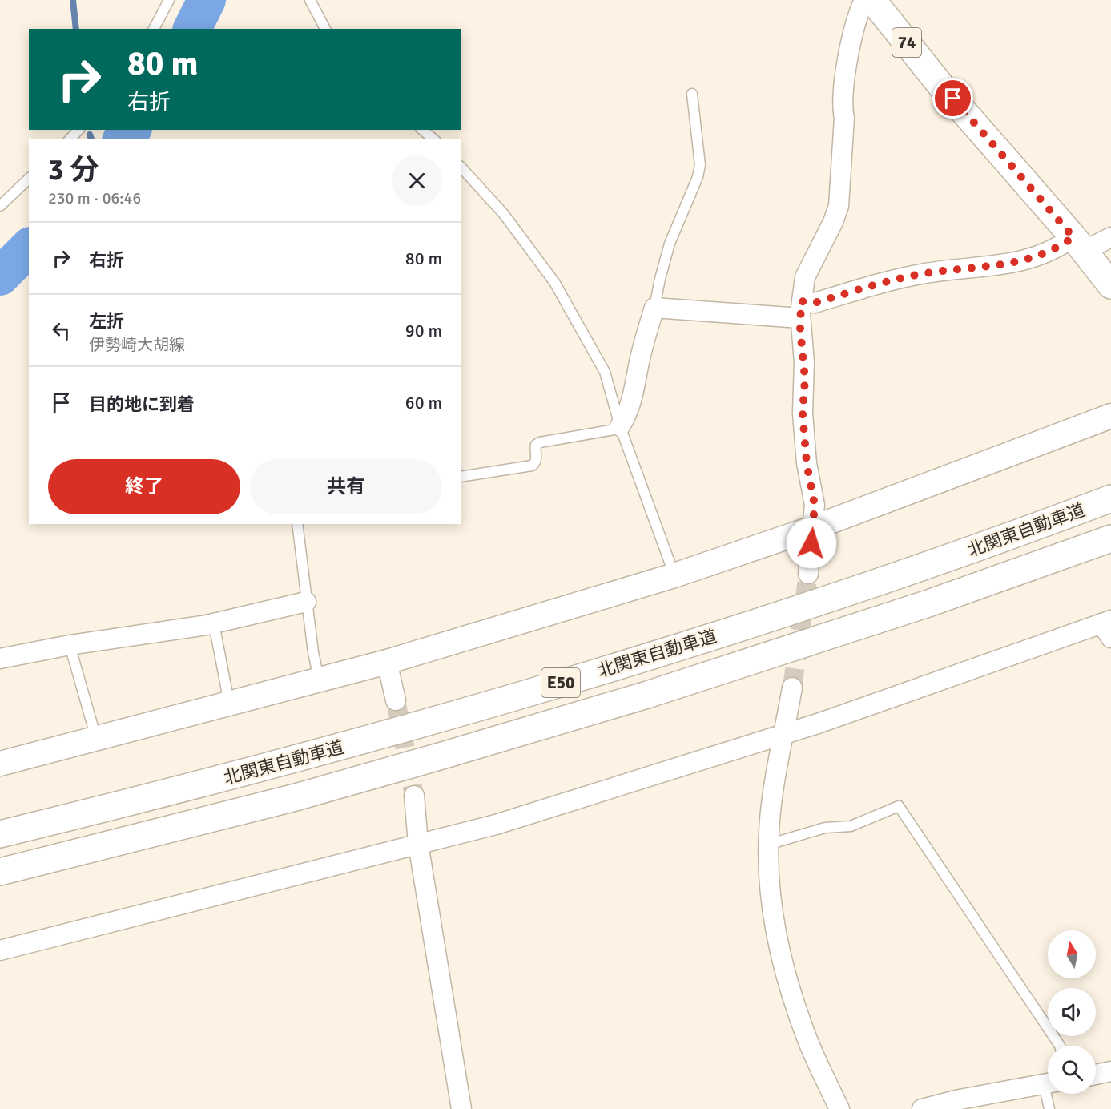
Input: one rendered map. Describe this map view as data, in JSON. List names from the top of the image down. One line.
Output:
{"streets":{"main road":["74","北関東自動車道","E50"]},"north":"top","page":{"turn":["80 m","右折"],"heading":["3 分","230 m · 06:46"],"list":[{"name":"右折","value":"80 m"},{"name":"左折","note":"伊勢崎大胡線","value":"90 m"},{"name":"目的地に到着","value":"60 m"}],"buttons":["終了","共有"]}}
